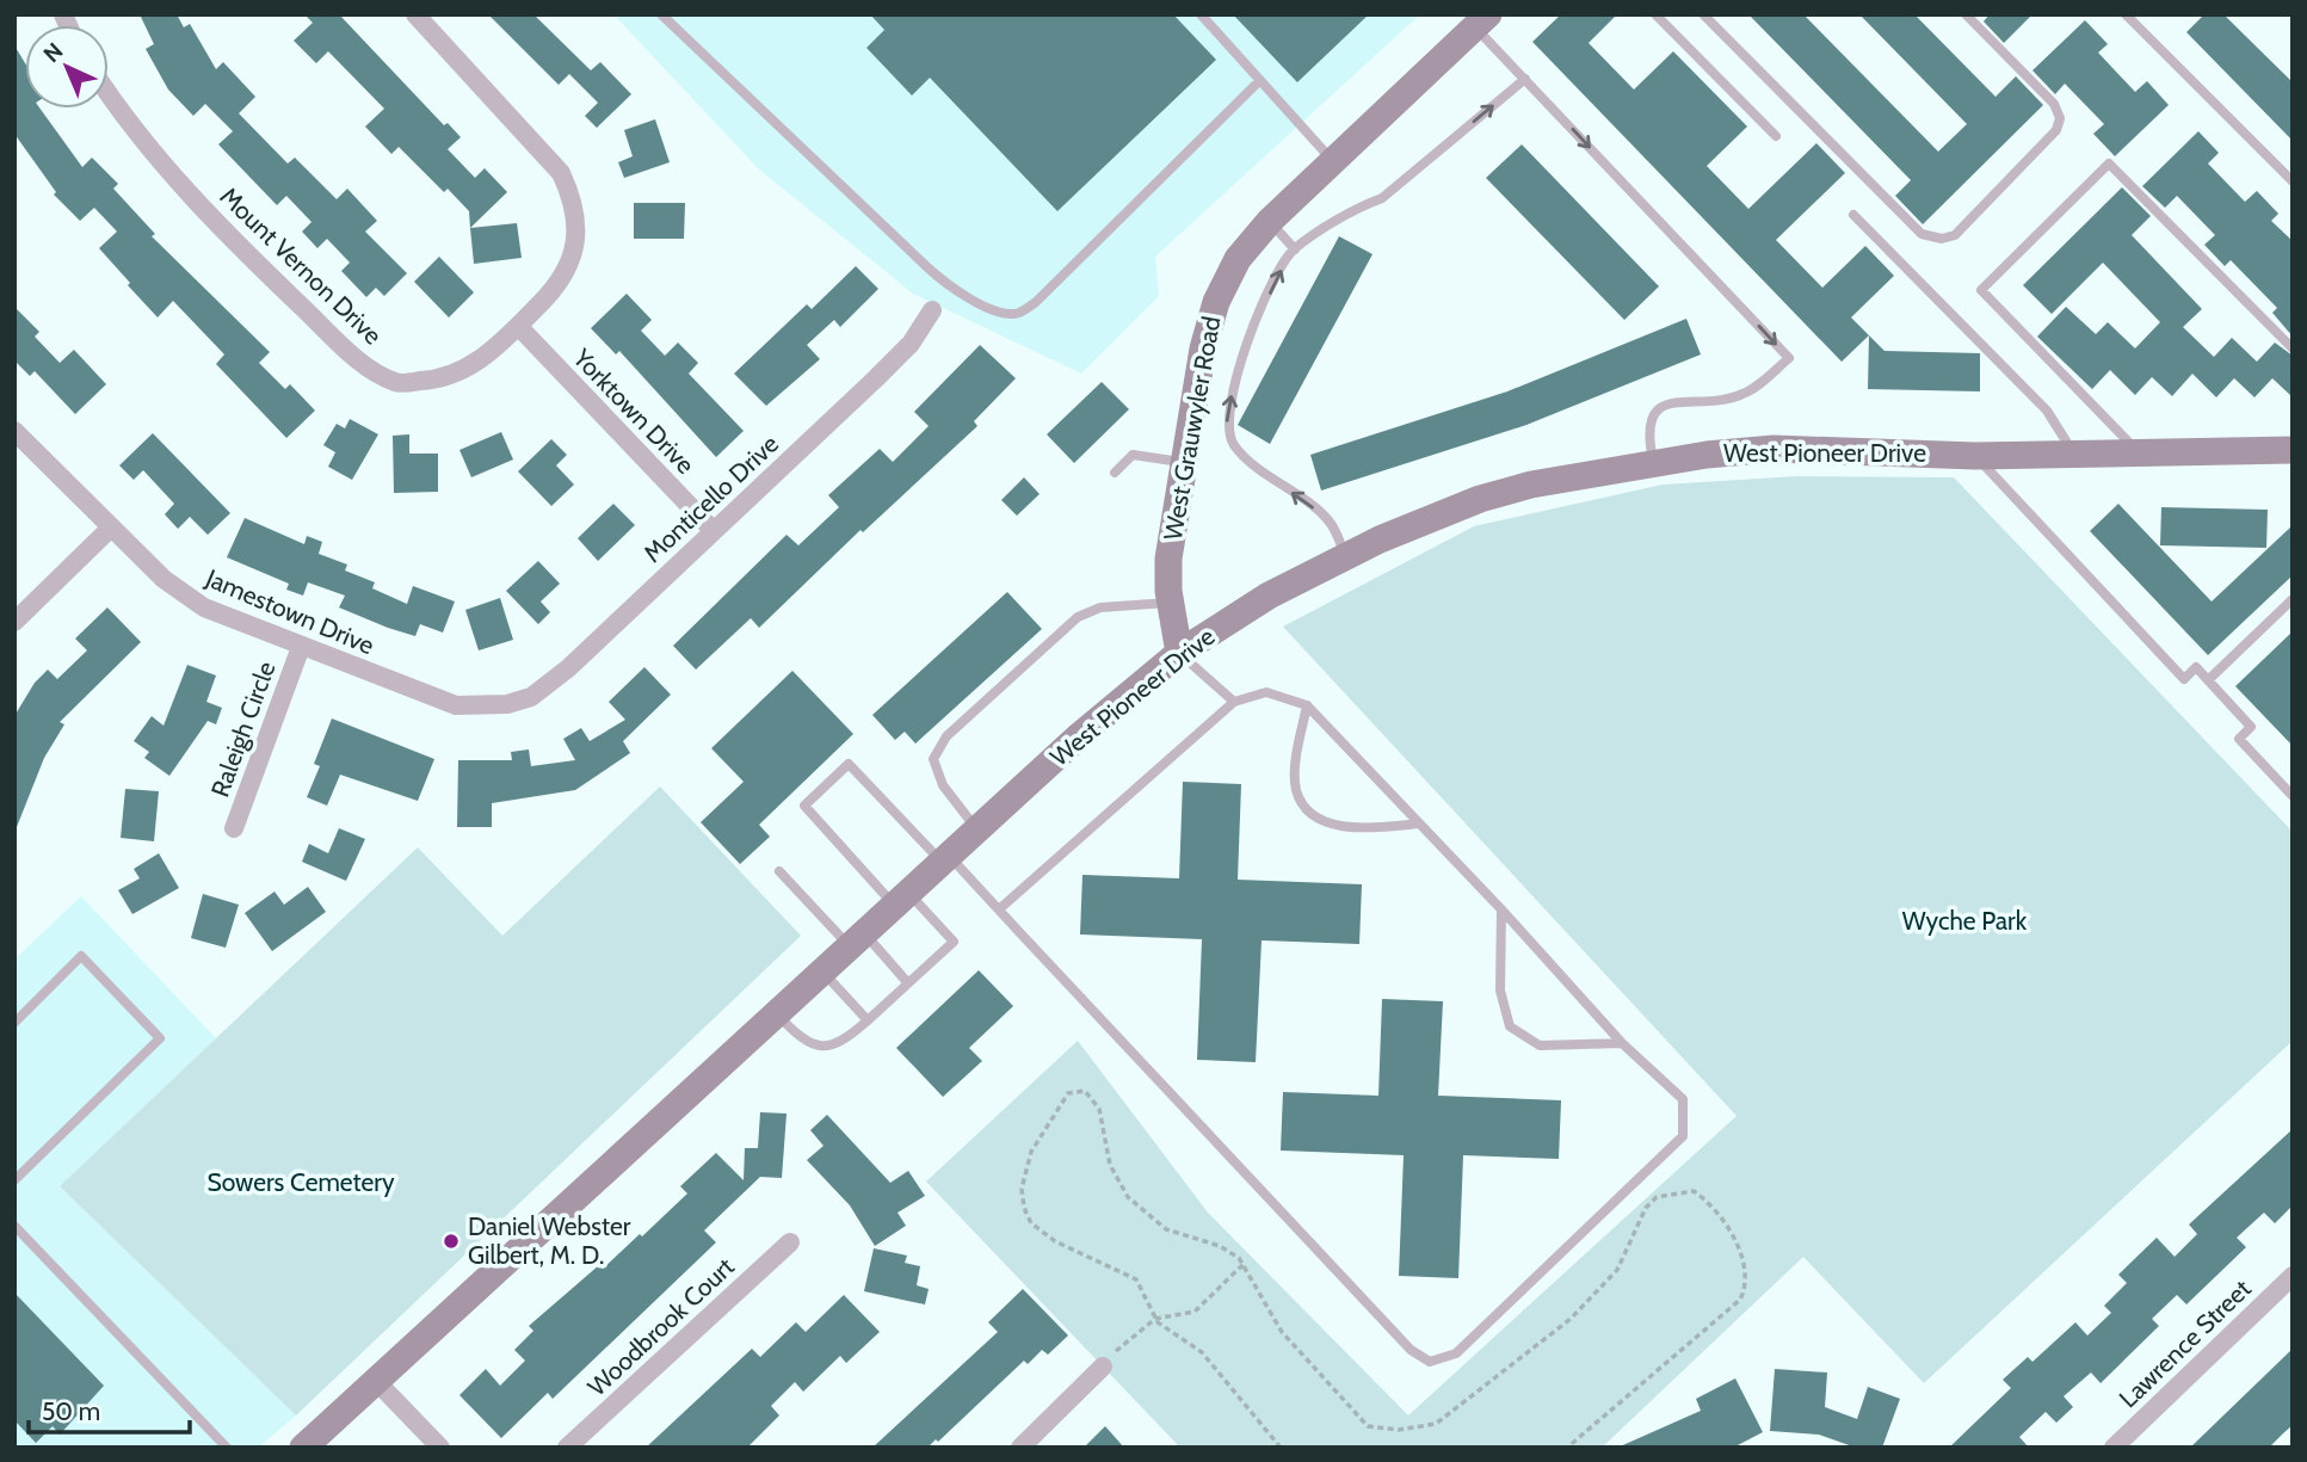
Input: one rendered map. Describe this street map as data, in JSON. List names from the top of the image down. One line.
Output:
{"streets":{"main road":["West Grauwyler Road","West Pioneer Drive"],"street":["Mount Vernon Drive","Yorktown Drive","Monticello Drive","Jamestown Drive","Raleigh Circle","Woodbrook Court","Lawrence Street"]},"crossings":[["Mount Vernon Drive","Yorktown Drive"],["Yorktown Drive","Monticello Drive"],["West Grauwyler Road","West Pioneer Drive"],["Monticello Drive","Jamestown Drive"],["Jamestown Drive","Raleigh Circle"]],"parks":["Wyche Park","Sowers Cemetery"],"places":["Daniel Webster Gilbert, M. D."],"scale_bar":"50 m","north":"top left"}
